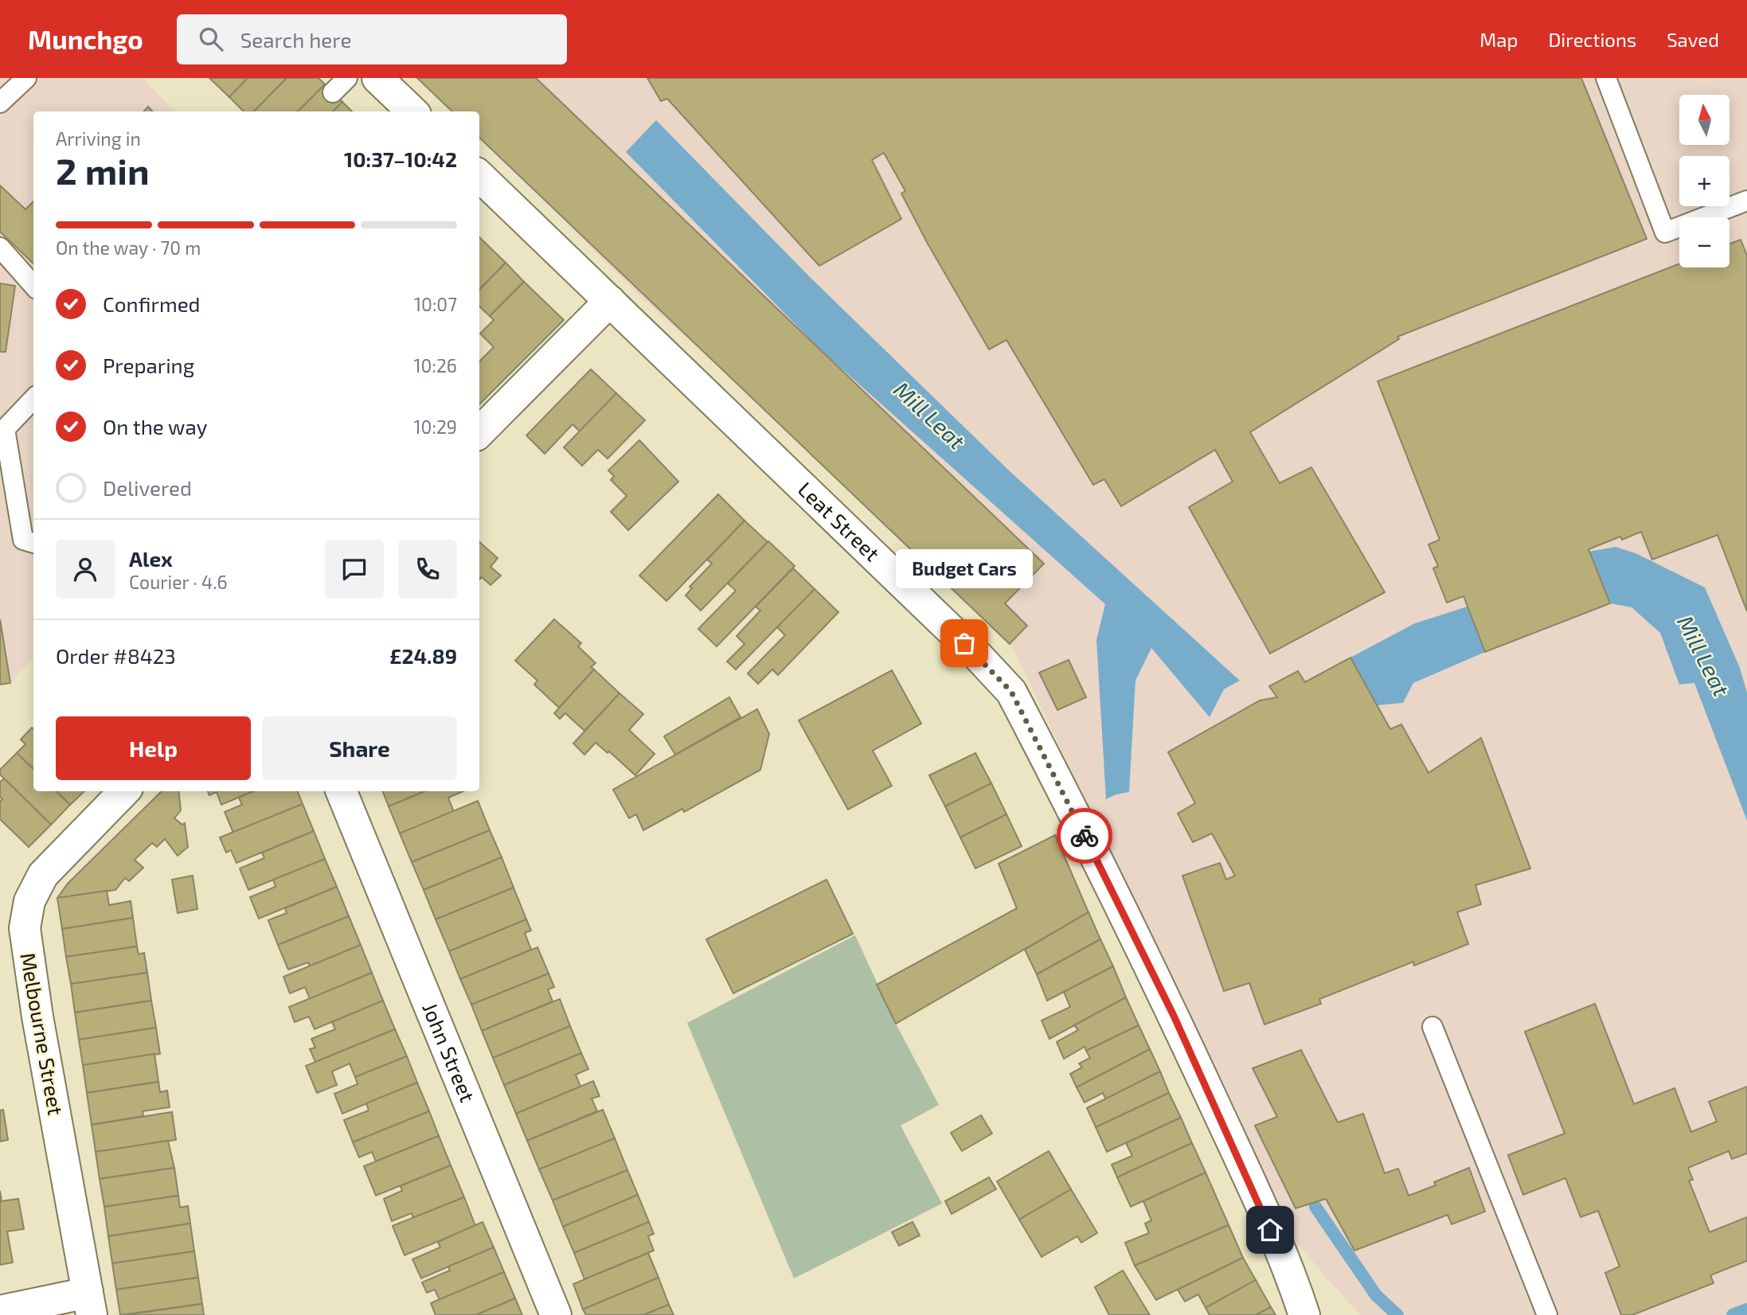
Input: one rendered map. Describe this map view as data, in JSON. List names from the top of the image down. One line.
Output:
{"streets":{"main road":["Leat Street","Melbourne Street","John Street"]},"water":["Mill Leat"],"places":["Budget Cars"],"north":"top","page":{"header":"Munchgo","search":"Search here","nav":["Map","Directions","Saved"],"map_buttons":["+","−"],"heading":["2 min","Arriving in","10:37–10:42"],"panel":["Alex","Courier · 4.6","Order #8423","£24.89"],"bar":"On the way · 70 m","list":[["Confirmed","10:07"],["Preparing","10:26"],["On the way","10:29"],"Delivered"],"bubble":"Budget Cars","buttons":["Help","Share"]}}
